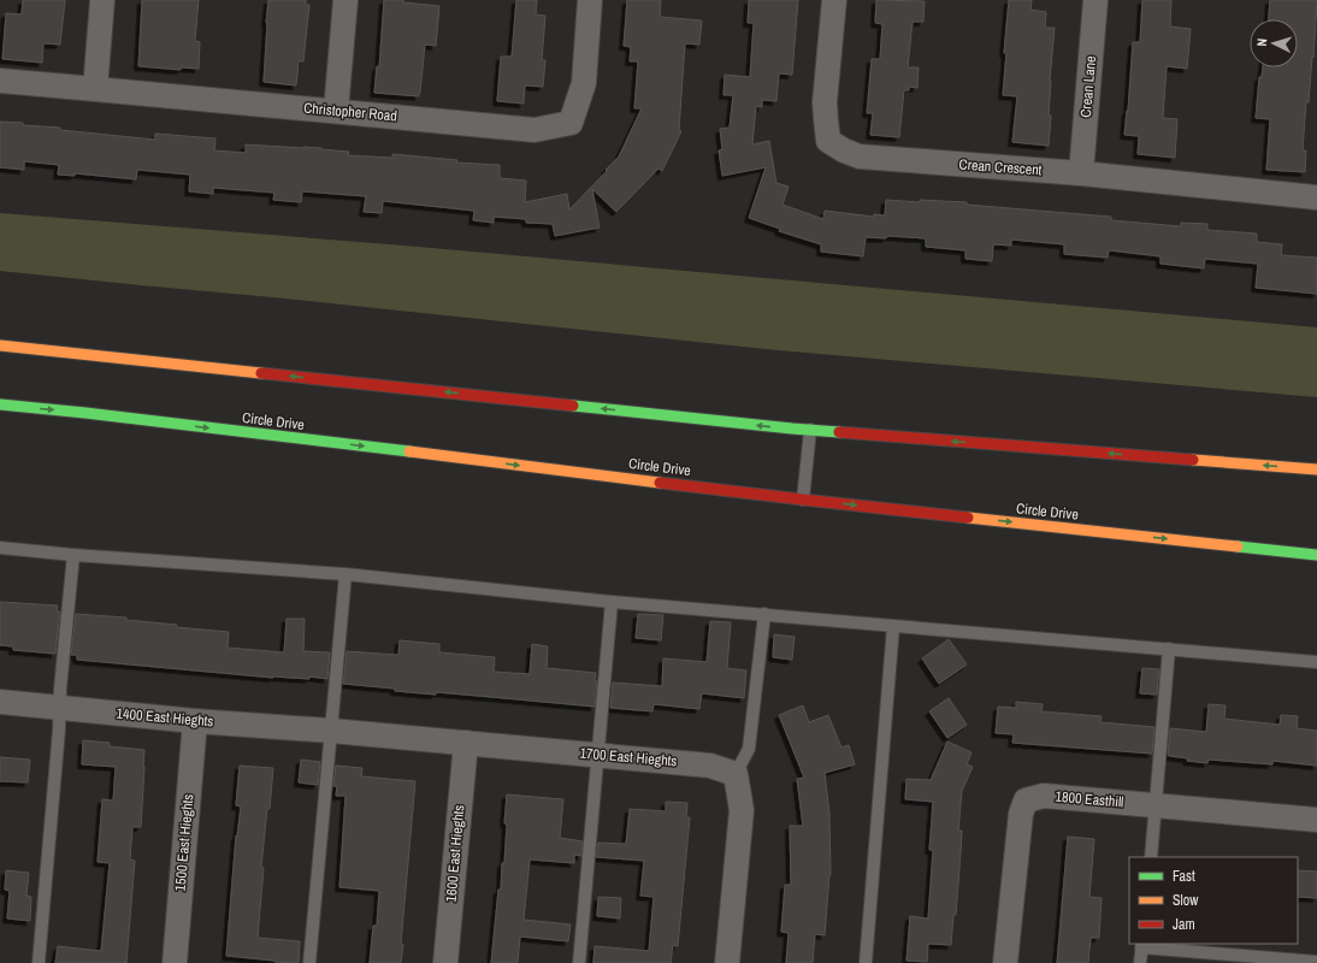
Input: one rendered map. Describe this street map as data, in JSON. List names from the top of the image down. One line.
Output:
{"streets":{"highway":["Circle Drive"],"street":["Crean Lane","Christopher Road","Crean Crescent","1400 East Hieghts","1700 East Hieghts","1800 Easthill","1500 East Hieghts","1600 East Hieghts"]},"crossings":[["Crean Lane","Crean Crescent"],["1400 East Hieghts","1700 East Hieghts"],["1400 East Hieghts","1500 East Hieghts"],["1700 East Hieghts","1600 East Hieghts"]],"legend":["Fast","Slow","Jam"],"north":"left"}
